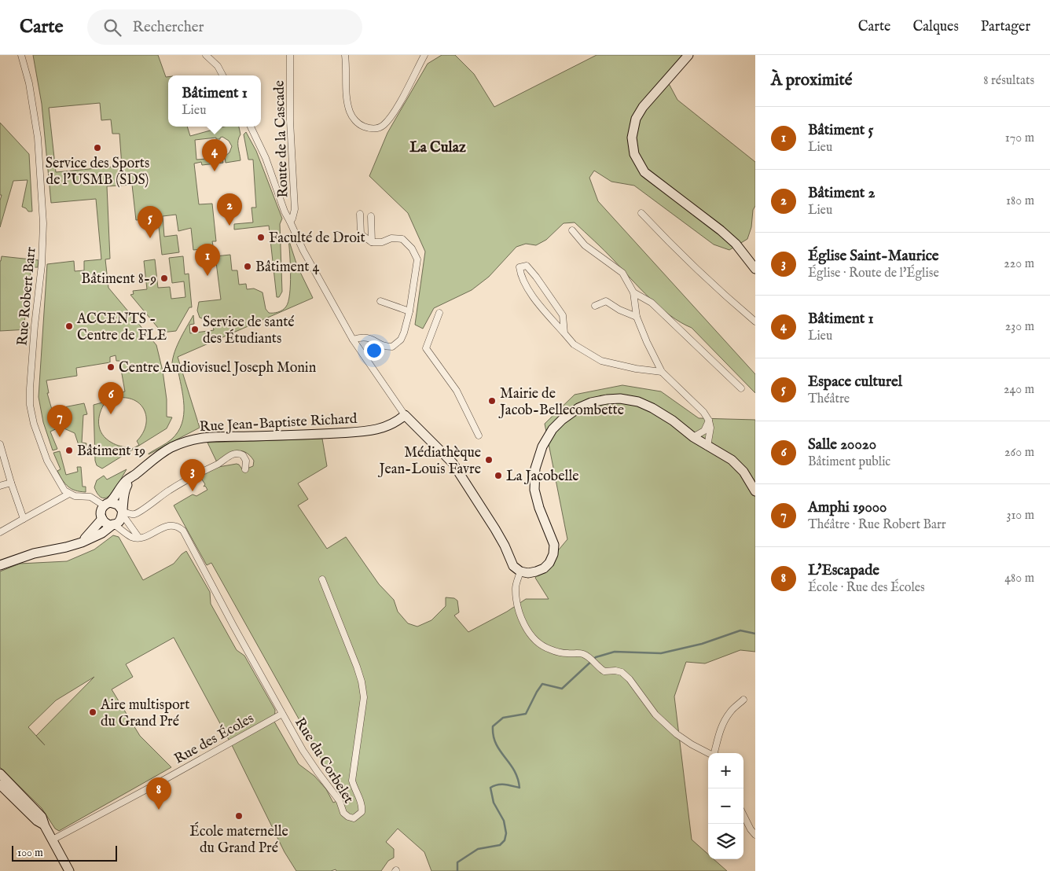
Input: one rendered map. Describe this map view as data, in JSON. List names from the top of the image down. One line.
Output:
{"streets":{"street":["Route de la Cascade","Rue Robert Barr","Rue Jean-Baptiste Richard","Rue des Écoles","Rue du Corbelet"]},"crossings":[["Rue des Écoles","Rue du Corbelet"]],"districts":["La Culaz"],"places":["Service des Sports de l'USMB (SDS)","Faculté de Droit","Bâtiment 4","Bâtiment 8-9","ACCENTS - Centre de FLE","Service de santé des Étudiants","Centre Audiovisuel Joseph Monin","Mairie de Jacob-Bellecombette","Bâtiment 19","Médiathèque Jean-Louis Favre","La Jacobelle","Aire multisport du Grand Pré","École maternelle du Grand Pré"],"scale_bar":"100 m","page":{"header":"Carte","search":"Rechercher","nav":["Carte","Calques","Partager"],"heading":["À proximité","8 résultats"],"popup":["Bâtiment 1","Lieu"],"list":[{"mark":"1","name":"Bâtiment 5","note":"Lieu","value":"170 m"},{"mark":"2","name":"Bâtiment 2","note":"Lieu","value":"180 m"},{"mark":"3","name":"Église Saint-Maurice","note":"Église · Route de l'Église","value":"220 m"},{"mark":"4","name":"Bâtiment 1","note":"Lieu","value":"230 m"},{"mark":"5","name":"Espace culturel","note":"Théâtre","value":"240 m"},{"mark":"6","name":"Salle 20020","note":"Bâtiment public","value":"260 m"},{"mark":"7","name":"Amphi 19000","note":"Théâtre · Rue Robert Barr","value":"310 m"},{"mark":"8","name":"L'Escapade","note":"École · Rue des Écoles","value":"480 m"}],"pins":["4","2","5","1","6","7","3","8"],"map_buttons":["+","−"],"scale":"100 m"}}
